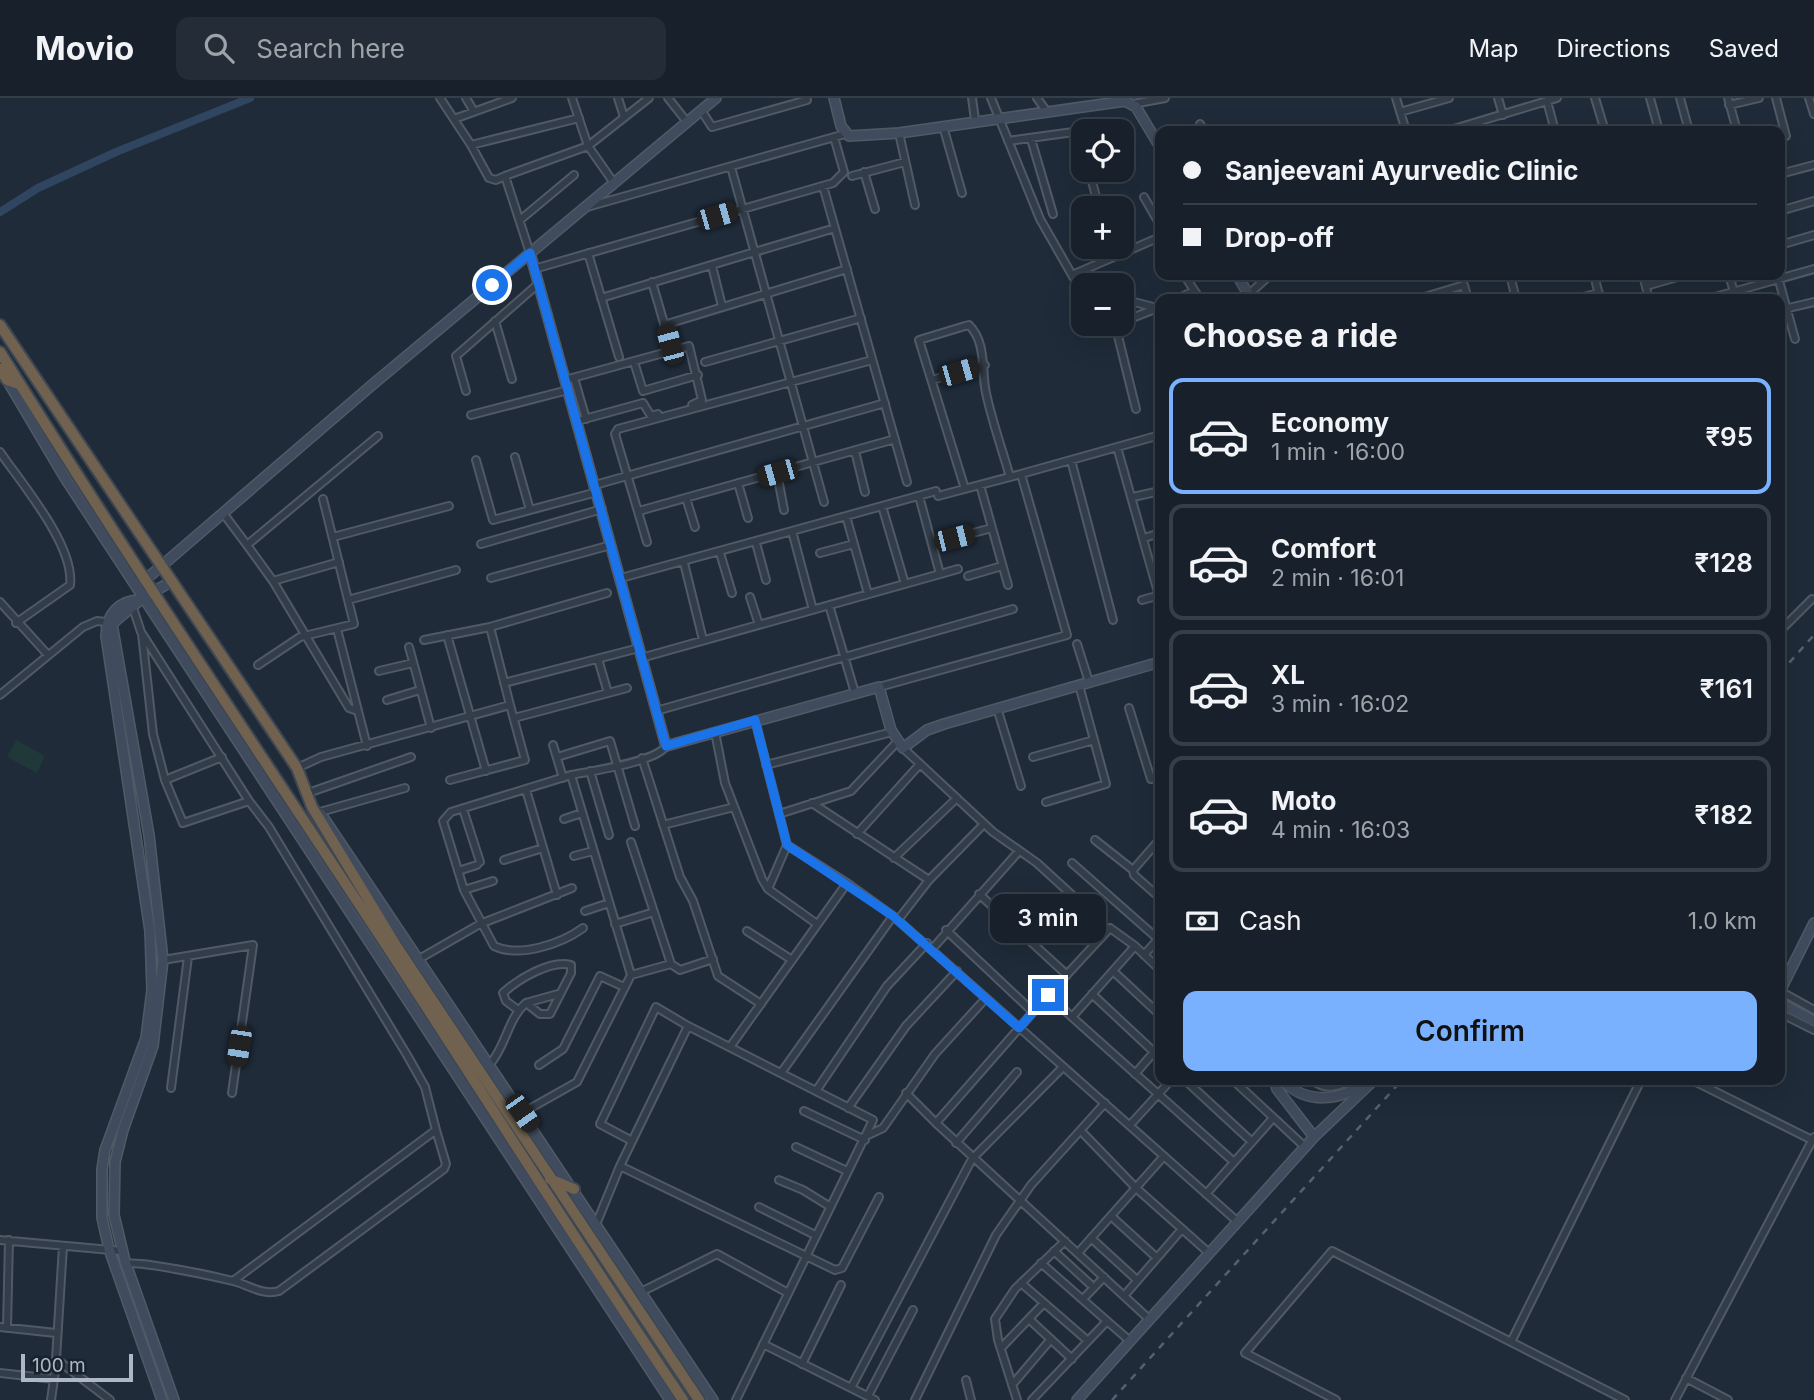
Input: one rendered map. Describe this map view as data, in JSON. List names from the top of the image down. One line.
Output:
{"scale_bar":"100 m","page":{"header":"Movio","search":"Search here","nav":["Map","Directions","Saved"],"map_buttons":["+","−"],"banner":["Sanjeevani Ayurvedic Clinic","Drop-off"],"heading":"Choose a ride","list":[{"name":"Economy","note":"1 min · 16:00","value":"₹95"},{"name":"Comfort","note":"2 min · 16:01","value":"₹128"},{"name":"XL","note":"3 min · 16:02","value":"₹161"},{"name":"Moto","note":"4 min · 16:03","value":"₹182"}],"pay":["Cash","1.0 km"],"bubble":"3 min","buttons":"Confirm","scale":"100 m"}}
